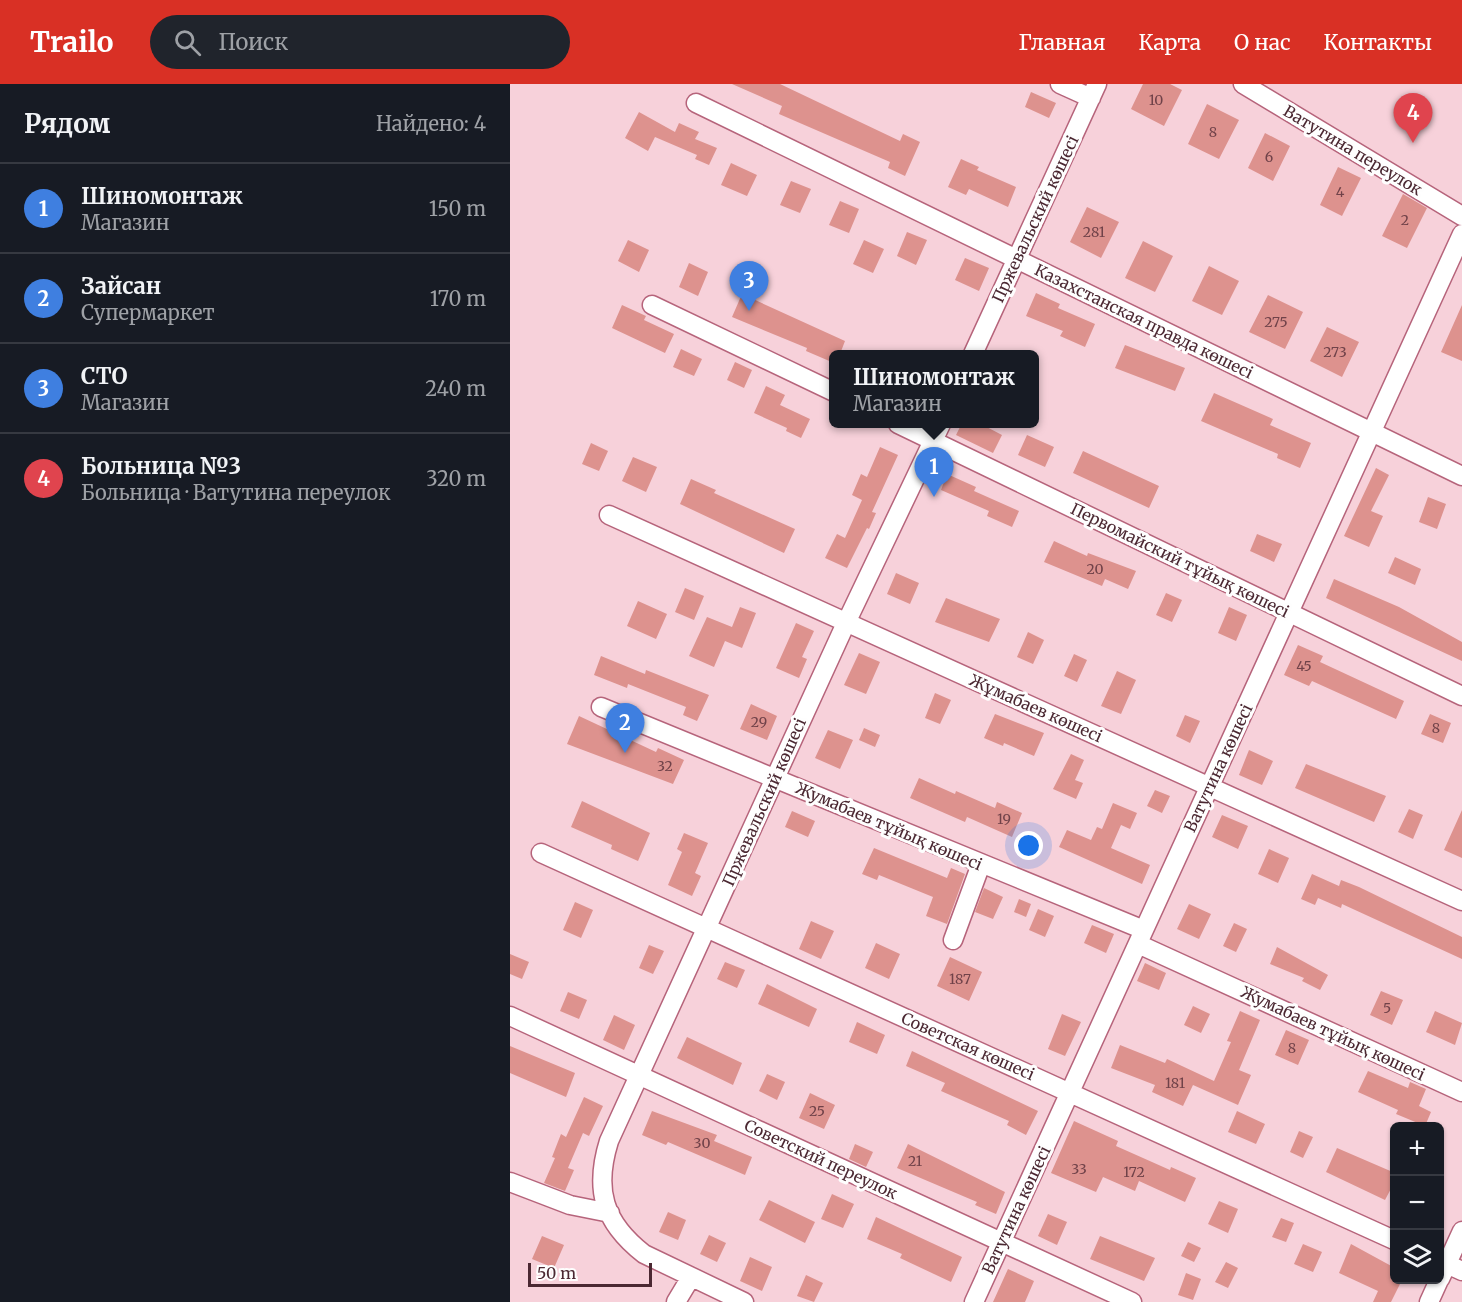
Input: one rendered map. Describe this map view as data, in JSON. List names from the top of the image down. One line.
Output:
{"streets":{"street":["Ватутина переулок","Пржевальский көшесі","Казахстанская правда көшесі","Первомайский тұйық көшесі","Жұмабаев көшесі","Ватутина көшесі","Жумабаев тұйық көшесі","Советская көшесі","Советский переулок"]},"crossings":[["Пржевальский көшесі","Казахстанская правда көшесі"],["Пржевальский көшесі","Первомайский тұйық көшесі"],["Пржевальский көшесі","Жұмабаев көшесі"],["Пржевальский көшесі","Жумабаев тұйық көшесі"],["Пржевальский көшесі","Советская көшесі"],["Пржевальский көшесі","Советский переулок"],["Казахстанская правда көшесі","Ватутина көшесі"],["Первомайский тұйық көшесі","Ватутина көшесі"],["Жұмабаев көшесі","Ватутина көшесі"],["Ватутина көшесі","Жумабаев тұйық көшесі"],["Ватутина көшесі","Советская көшесі"],["Ватутина көшесі","Советский переулок"]],"house_numbers":["10","8","6","4","2","281","275","273","20","45","29","8","32","19","187","5","8","181","25","30","21","33","172"],"scale_bar":"50 m","page":{"header":"Trailo","search":"Поиск","nav":["Главная","Карта","О нас","Контакты"],"heading":["Рядом","Найдено: 4"],"pins":["4","3","1","2"],"list":[{"mark":"1","name":"Шиномонтаж","note":"Магазин","value":"150 m"},{"mark":"2","name":"Зайсан","note":"Супермаркет","value":"170 m"},{"mark":"3","name":"СТО","note":"Магазин","value":"240 m"},{"mark":"4","name":"Больница №3","note":"Больница · Ватутина переулок","value":"320 m"}],"popup":["Шиномонтаж","Магазин"],"map_buttons":["+","−"],"scale":"50 m"}}
